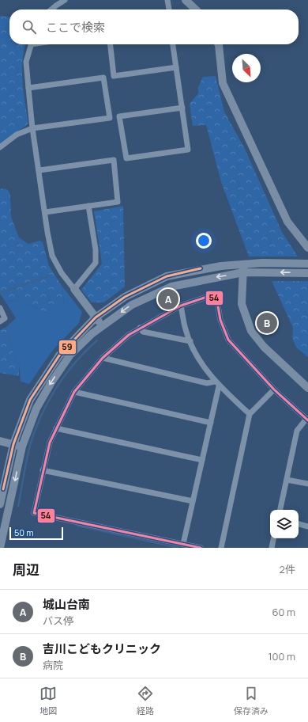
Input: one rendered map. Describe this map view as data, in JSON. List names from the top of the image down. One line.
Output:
{"lines":["transit line 59","transit line 54"],"scale_bar":"50 m","north":"bottom right","page":{"search":"ここで検索","pins":["A","B"],"scale":"50 m","heading":["周辺","2件"],"list":[{"mark":"A","name":"城山台南","note":"バス停","value":"60 m"},{"mark":"B","name":"吉川こどもクリニック","note":"病院","value":"100 m"}],"nav":["地図","経路","保存済み"]}}
